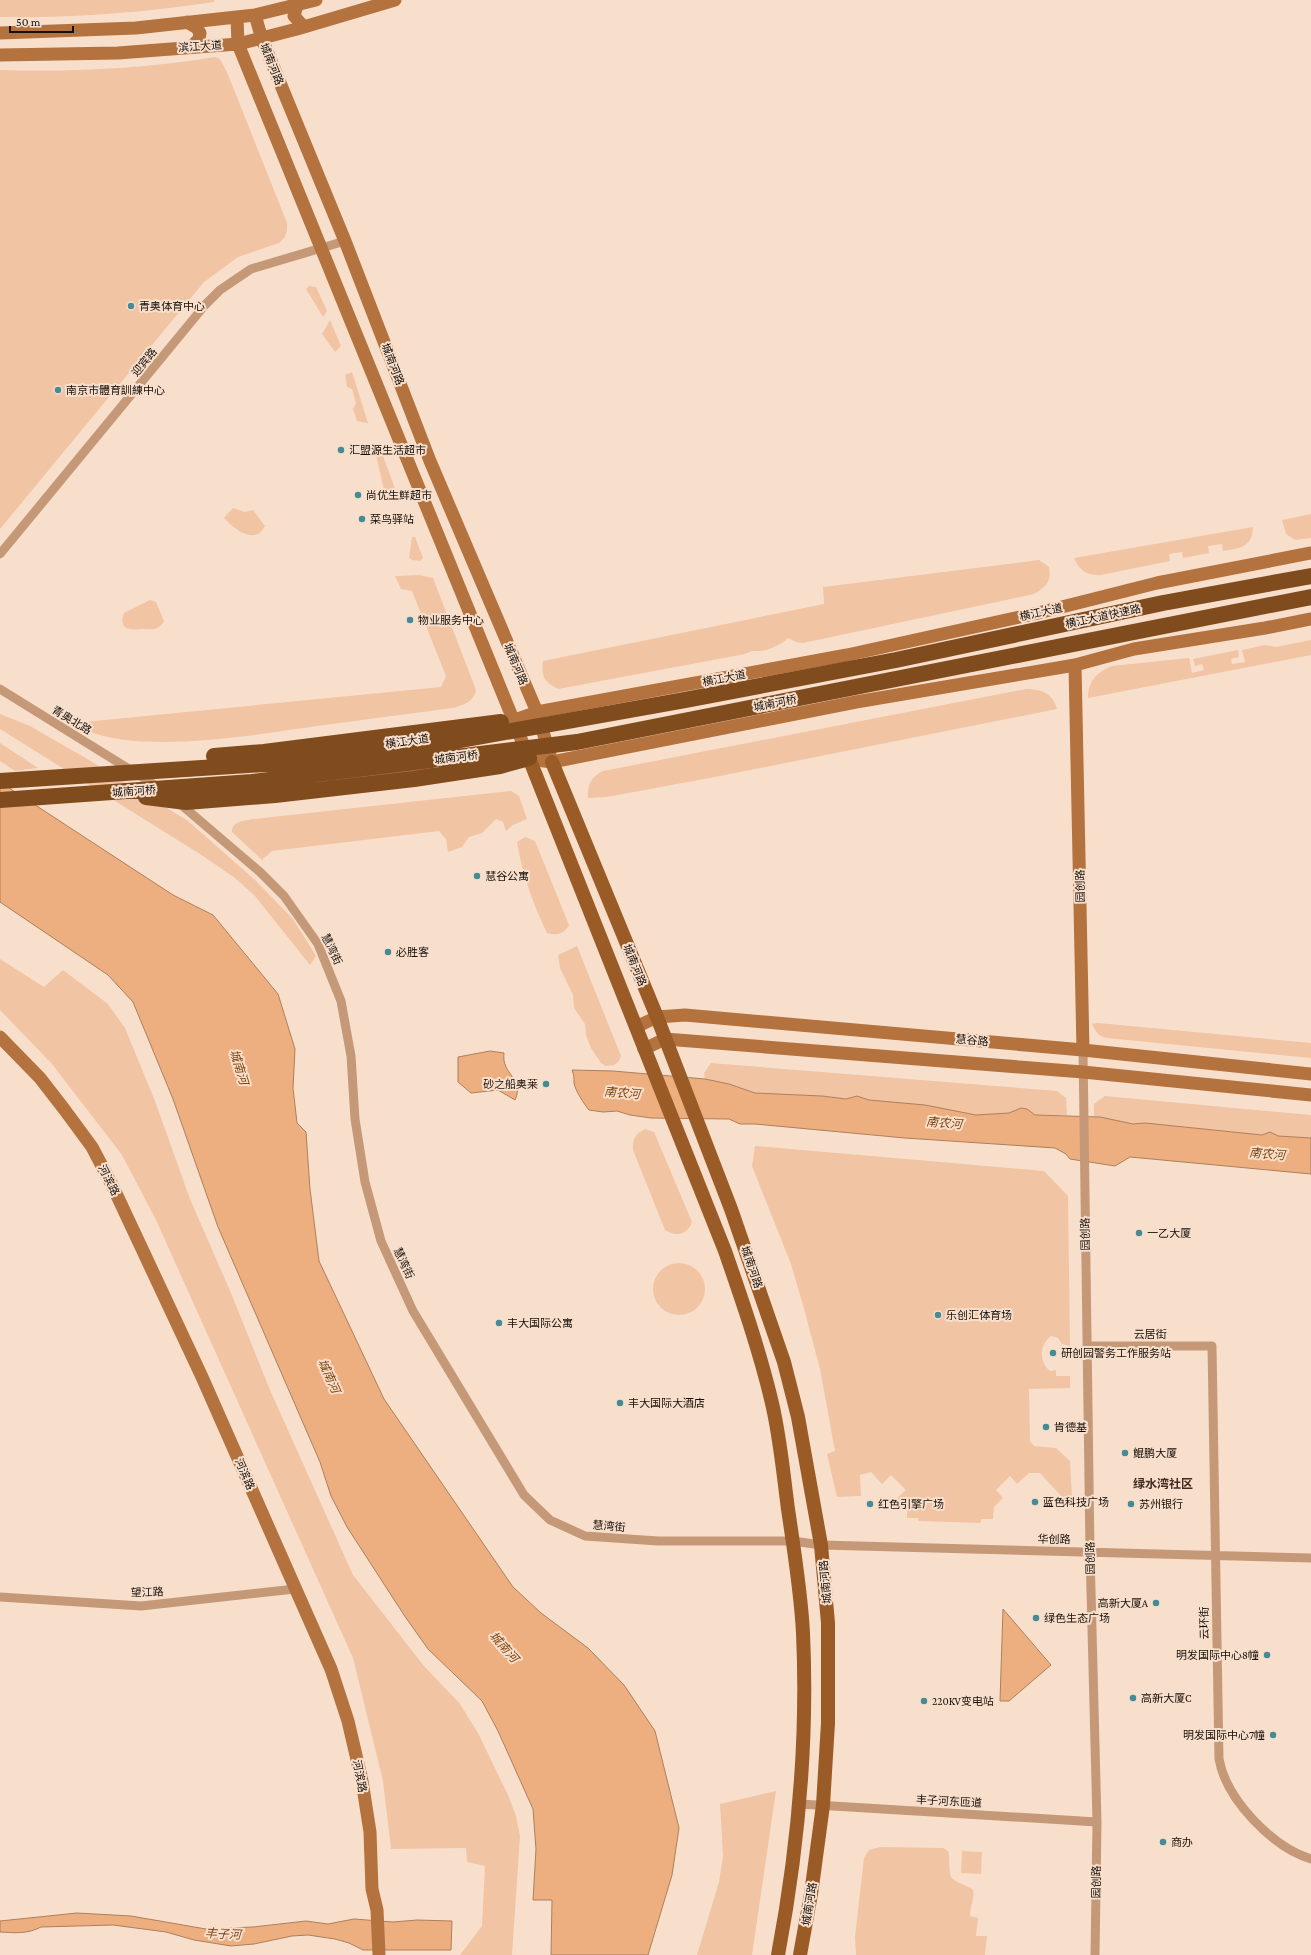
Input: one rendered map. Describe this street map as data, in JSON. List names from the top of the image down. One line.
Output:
{"streets":{"highway":["横江大道快速路","城南河桥"],"main road":["滨江大道","城南河路","横江大道","园创路","慧谷路","河滨路"],"street":["迎宾路","青奥北路","慧湾街","云居街","华创路","望江路","云环街","丰子河东匝道"]},"crossings":[["滨江大道","城南河路"],["城南河路","迎宾路"],["城南河路","横江大道"],["城南河路","慧湾街"],["城南河路","慧谷路"],["城南河路","华创路"],["城南河路","丰子河东匝道"],["横江大道","青奥北路"],["横江大道快速路","城南河桥"],["青奥北路","慧湾街"],["园创路","慧谷路"],["园创路","云居街"],["园创路","华创路"],["园创路","丰子河东匝道"],["慧湾街","华创路"],["河滨路","望江路"],["云居街","云环街"],["华创路","云环街"]],"districts":["绿水湾社区"],"water":["城南河","南农河","丰子河"],"places":["青奥体育中心","南京市體育訓練中心","汇盟源生活超市","尚优生鲜超市","菜鸟驿站","物业服务中心","慧谷公寓","必胜客","砂之船奥莱","一乙大厦","乐创汇体育场","丰大国际公寓","研创园警务工作服务站","丰大国际大酒店","肯德基","鲲鹏大厦","蓝色科技广场","红色引擎广场","苏州银行","高新大厦A","绿色生态广场","明发国际中心8幢","高新大厦C","220KV变电站","明发国际中心7幢","商办"],"scale_bar":"50 m"}
